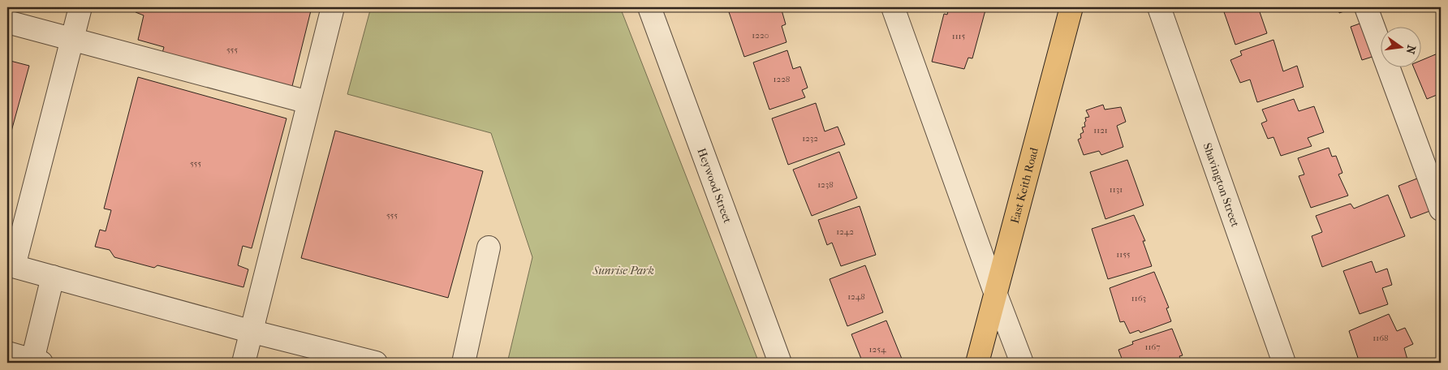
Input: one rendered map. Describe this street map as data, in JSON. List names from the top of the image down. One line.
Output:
{"streets":{"main road":["East Keith Road"],"street":["Heywood Street","Shavington Street"]},"parks":["Sunrise Park"],"house_numbers":["1220","1115","555","1228","1121","1232","555","1238","1131","555","1242","1155","1248","1163","1168","1167","1254"],"north":"right"}
